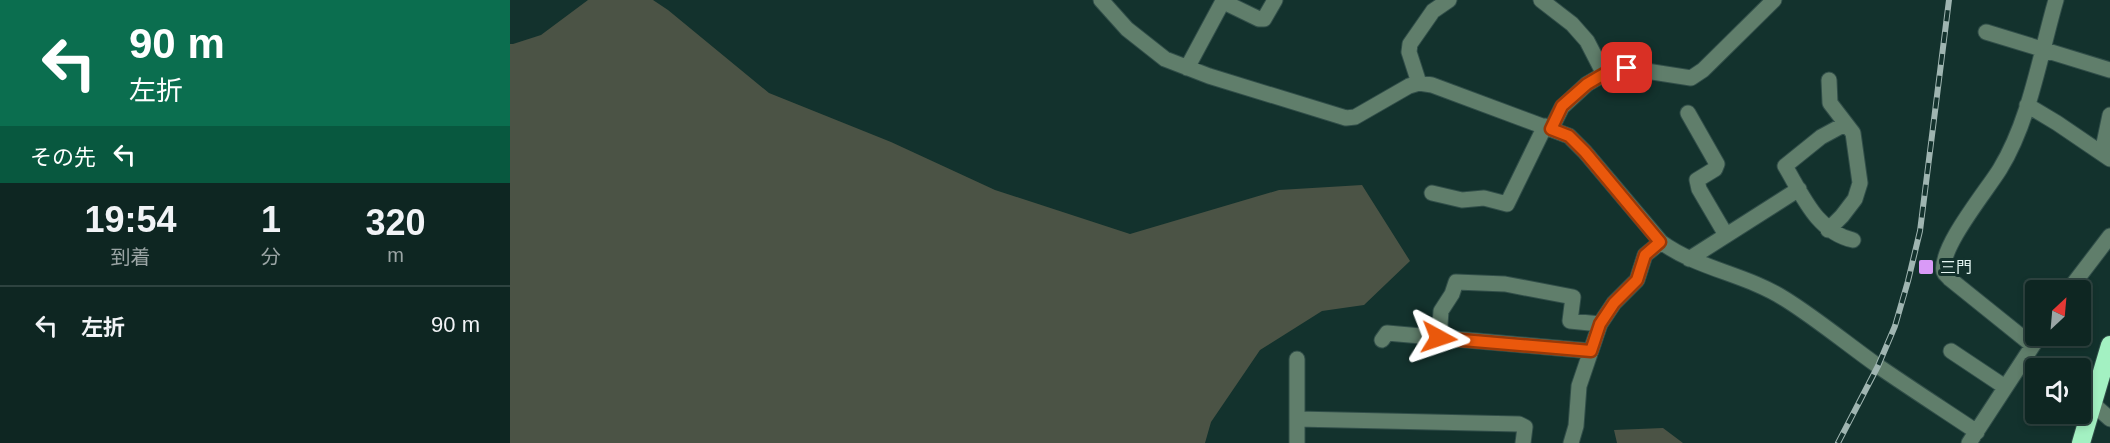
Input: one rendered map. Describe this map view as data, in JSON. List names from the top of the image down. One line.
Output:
{"places":{"transit":["三門"]},"north":"top right","page":{"turn":["90 m","左折"],"then":"その先","eta":["19:54","到着","1","分","320","m"],"list":[{"name":"左折","value":"90 m"}]}}
